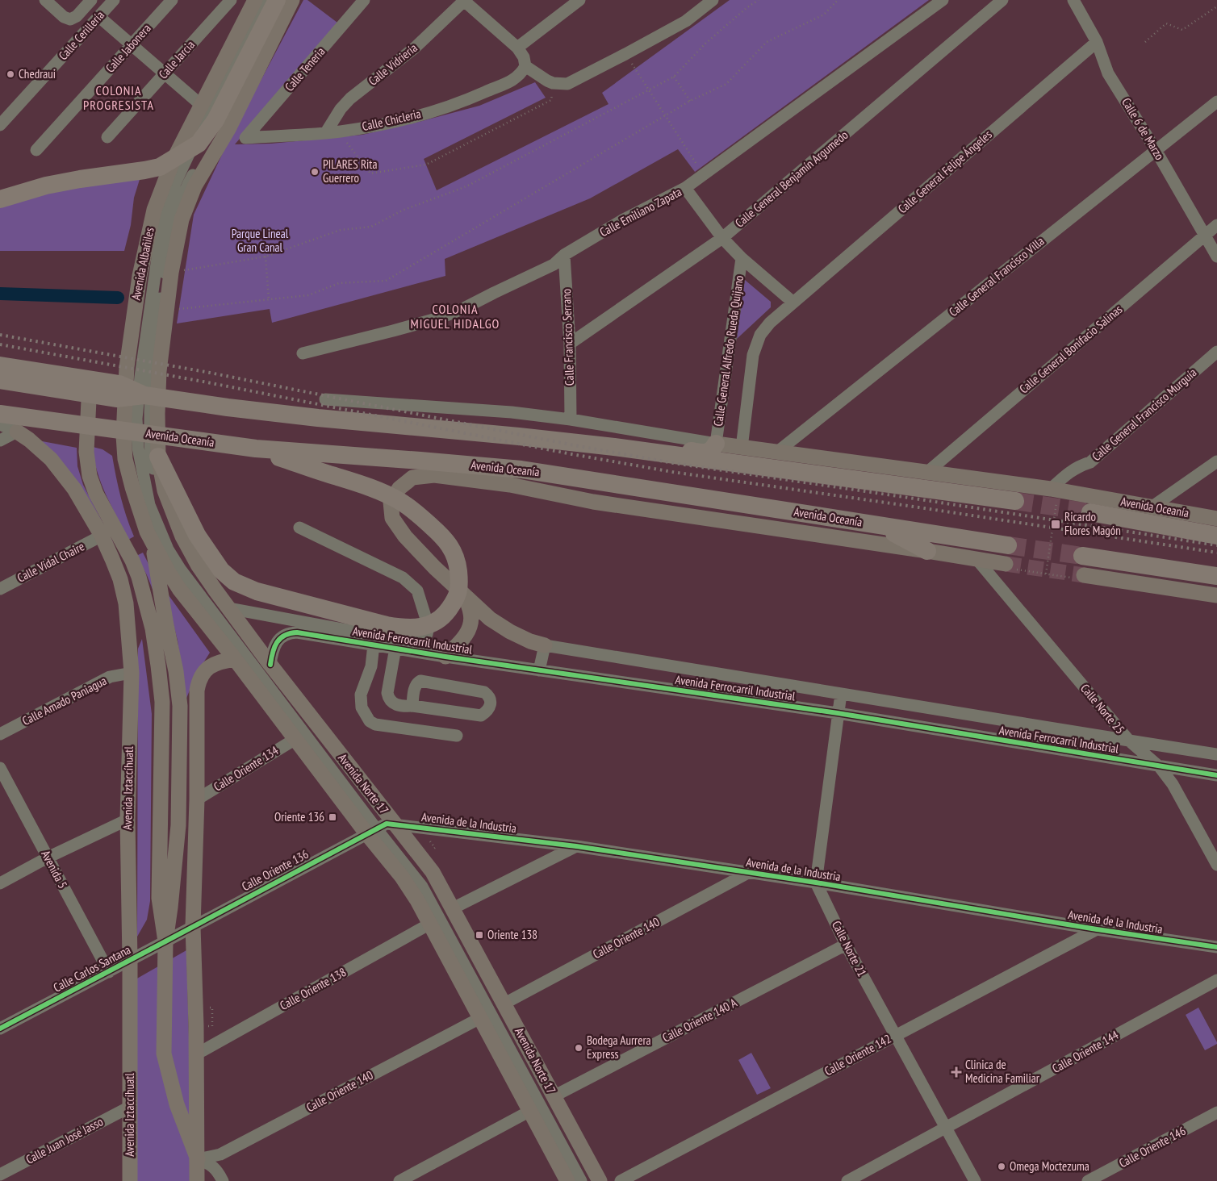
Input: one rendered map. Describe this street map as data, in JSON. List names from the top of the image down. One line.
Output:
{"streets":{"highway":["Avenida Oceanía"],"main road":["Avenida Albañiles","Avenida Norte 17","Avenida Iztaccíhuatl"],"street":["Calle Cerillería","Calle Jabonera","Calle Jarcia","Calle Vidriería","Calle Teneria","Calle Chicleria","Calle 6 de Marzo","Calle General Felipe Ángeles","Calle General Benjamín Argumedo","Calle Emiliano Zapata","Calle General Francisco Villa","Calle Francisco Serrano","Calle General Bonifacio Salinas","Calle General Alfredo Rueda Quijano","Calle General Francisco Murguía","Calle Vidal Chaire","Avenida Ferrocarril Industrial","Calle Amado Paniagua","Calle Norte 25","Calle Oriente 134","Avenida de la Industria","Avenida 5","Calle Oriente 136","Calle Oriente 140","Calle Norte 21","Calle Carlos Santana","Calle Oriente 138","Calle Oriente 140 A","Calle Oriente 144","Calle Oriente 142","Calle Juan José Jasso","Calle Oriente 146"]},"crossings":[["Calle Vidriería","Calle Chicleria"],["Calle Teneria","Calle Chicleria"],["Calle 6 de Marzo","Calle General Felipe Ángeles"],["Calle 6 de Marzo","Calle General Francisco Villa"],["Calle 6 de Marzo","Calle General Bonifacio Salinas"],["Calle General Felipe Ángeles","Calle General Alfredo Rueda Quijano"],["Calle General Benjamín Argumedo","Calle Francisco Serrano"],["Calle General Benjamín Argumedo","Calle General Alfredo Rueda Quijano"],["Calle Emiliano Zapata","Calle Francisco Serrano"],["Calle Emiliano Zapata","Calle General Alfredo Rueda Quijano"],["Avenida Albañiles","Avenida Norte 17"],["Calle General Francisco Villa","Avenida Oceanía"],["Calle Francisco Serrano","Avenida Oceanía"],["Calle General Bonifacio Salinas","Avenida Oceanía"],["Calle General Alfredo Rueda Quijano","Avenida Oceanía"],["Calle General Francisco Murguía","Avenida Oceanía"],["Avenida Oceanía","Avenida Ferrocarril Industrial"],["Avenida Oceanía","Calle Norte 25"],["Calle Vidal Chaire","Avenida Iztaccíhuatl"],["Avenida Ferrocarril Industrial","Calle Norte 25"],["Avenida Ferrocarril Industrial","Avenida Norte 17"],["Calle Amado Paniagua","Avenida Iztaccíhuatl"],["Calle Oriente 134","Avenida Norte 17"],["Avenida Norte 17","Avenida de la Industria"],["Avenida Norte 17","Calle Oriente 136"],["Avenida Norte 17","Calle Oriente 140"],["Avenida Norte 17","Calle Oriente 138"],["Avenida Norte 17","Calle Oriente 140 A"],["Avenida Iztaccíhuatl","Calle Carlos Santana"],["Avenida Iztaccíhuatl","Calle Juan José Jasso"],["Avenida de la Industria","Calle Oriente 136"],["Avenida de la Industria","Calle Oriente 140"],["Avenida de la Industria","Calle Norte 21"],["Avenida de la Industria","Calle Oriente 142"],["Avenida 5","Calle Carlos Santana"],["Calle Oriente 136","Calle Carlos Santana"],["Calle Norte 21","Calle Oriente 140 A"],["Calle Norte 21","Calle Oriente 144"],["Calle Norte 21","Calle Oriente 142"]],"districts":["COLONIA PROGRESISTA","COLONIA MIGUEL HIDALGO"],"parks":["Parque Lineal Gran Canal"],"places":{"other":["Chedraui","PILARES Rita Guerrero","Bodega Aurrera Express","Omega Moctezuma"],"transit":["Ricardo Flores Magón","Oriente 136","Oriente 138"],"health":["Clinica de Medicina Familiar"]}}
